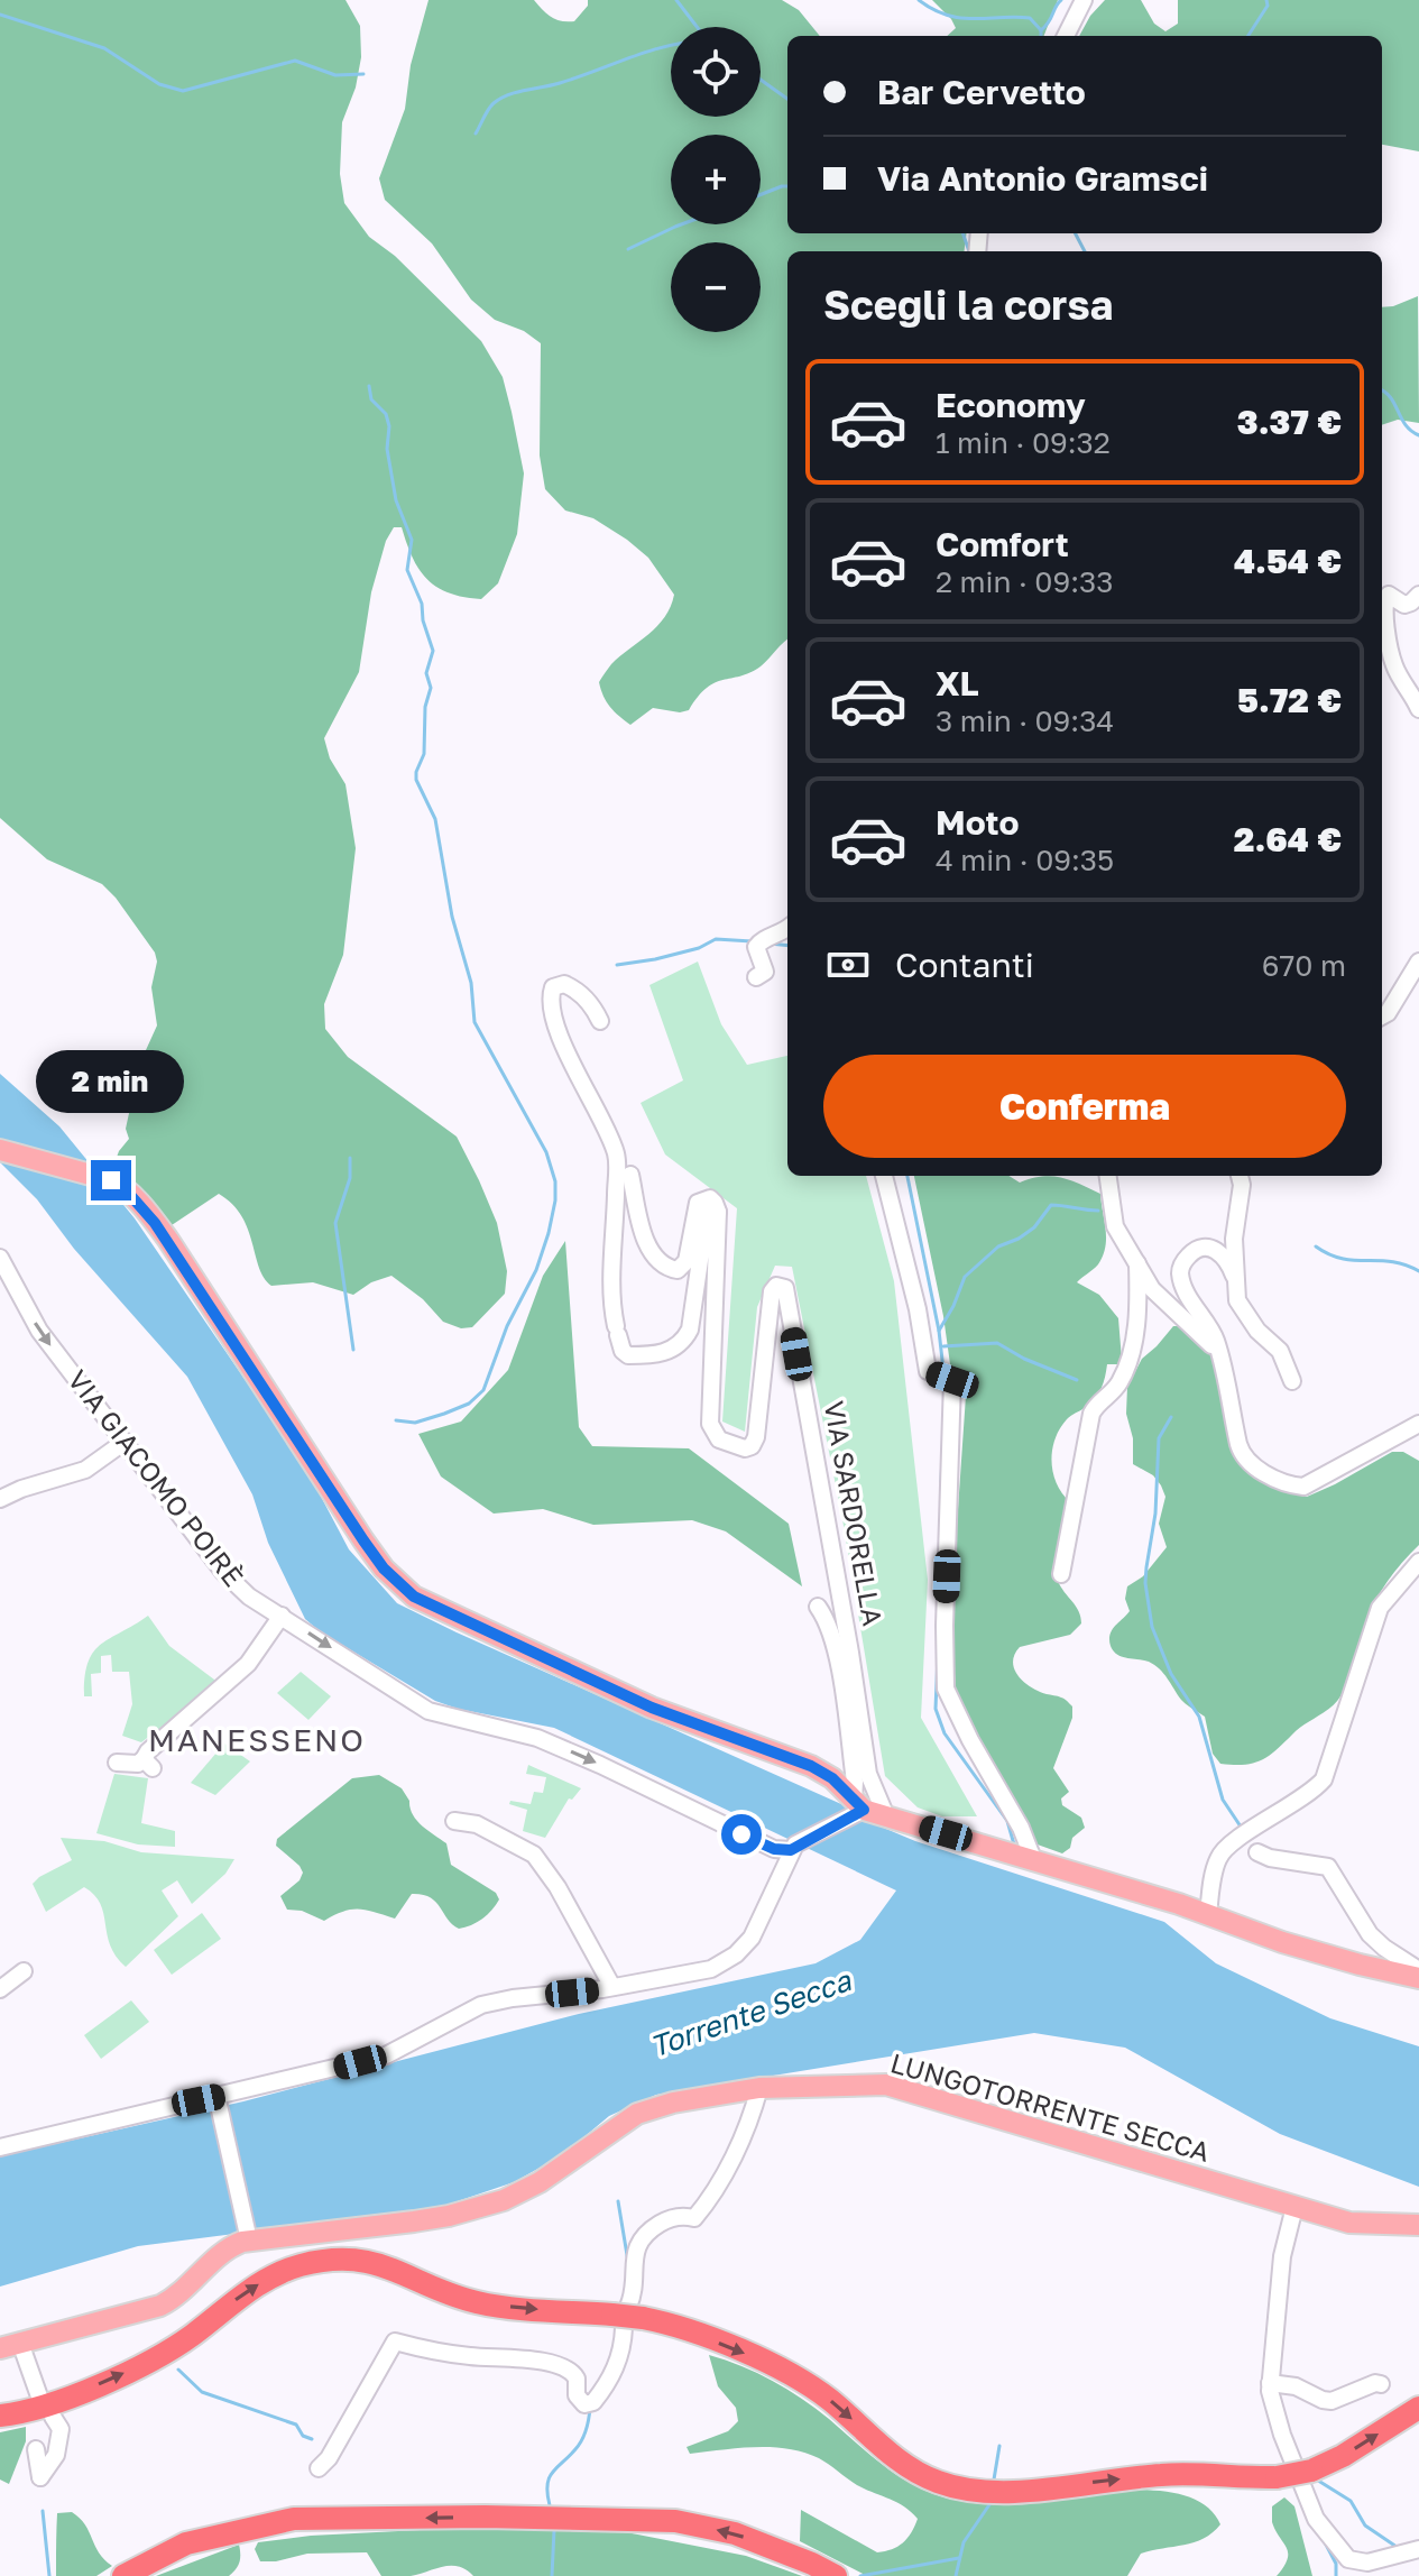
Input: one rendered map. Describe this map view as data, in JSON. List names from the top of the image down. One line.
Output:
{"streets":{"main road":["LUNGOTORRENTE SECCA"],"street":["VIA GIACOMO POIRÈ","VIA SARDORELLA"]},"one_way":["VIA GIACOMO POIRÈ"],"districts":["MANESSENO"],"water":["Torrente Secca"],"page":{"map_buttons":["+","−"],"banner":["Bar Cervetto","Via Antonio Gramsci"],"heading":"Scegli la corsa","list":[{"name":"Economy","note":"1 min · 09:32","value":"3.37 €"},{"name":"Comfort","note":"2 min · 09:33","value":"4.54 €"},{"name":"XL","note":"3 min · 09:34","value":"5.72 €"},{"name":"Moto","note":"4 min · 09:35","value":"2.64 €"}],"pay":["Contanti","670 m"],"buttons":"Conferma","bubble":"2 min"}}
